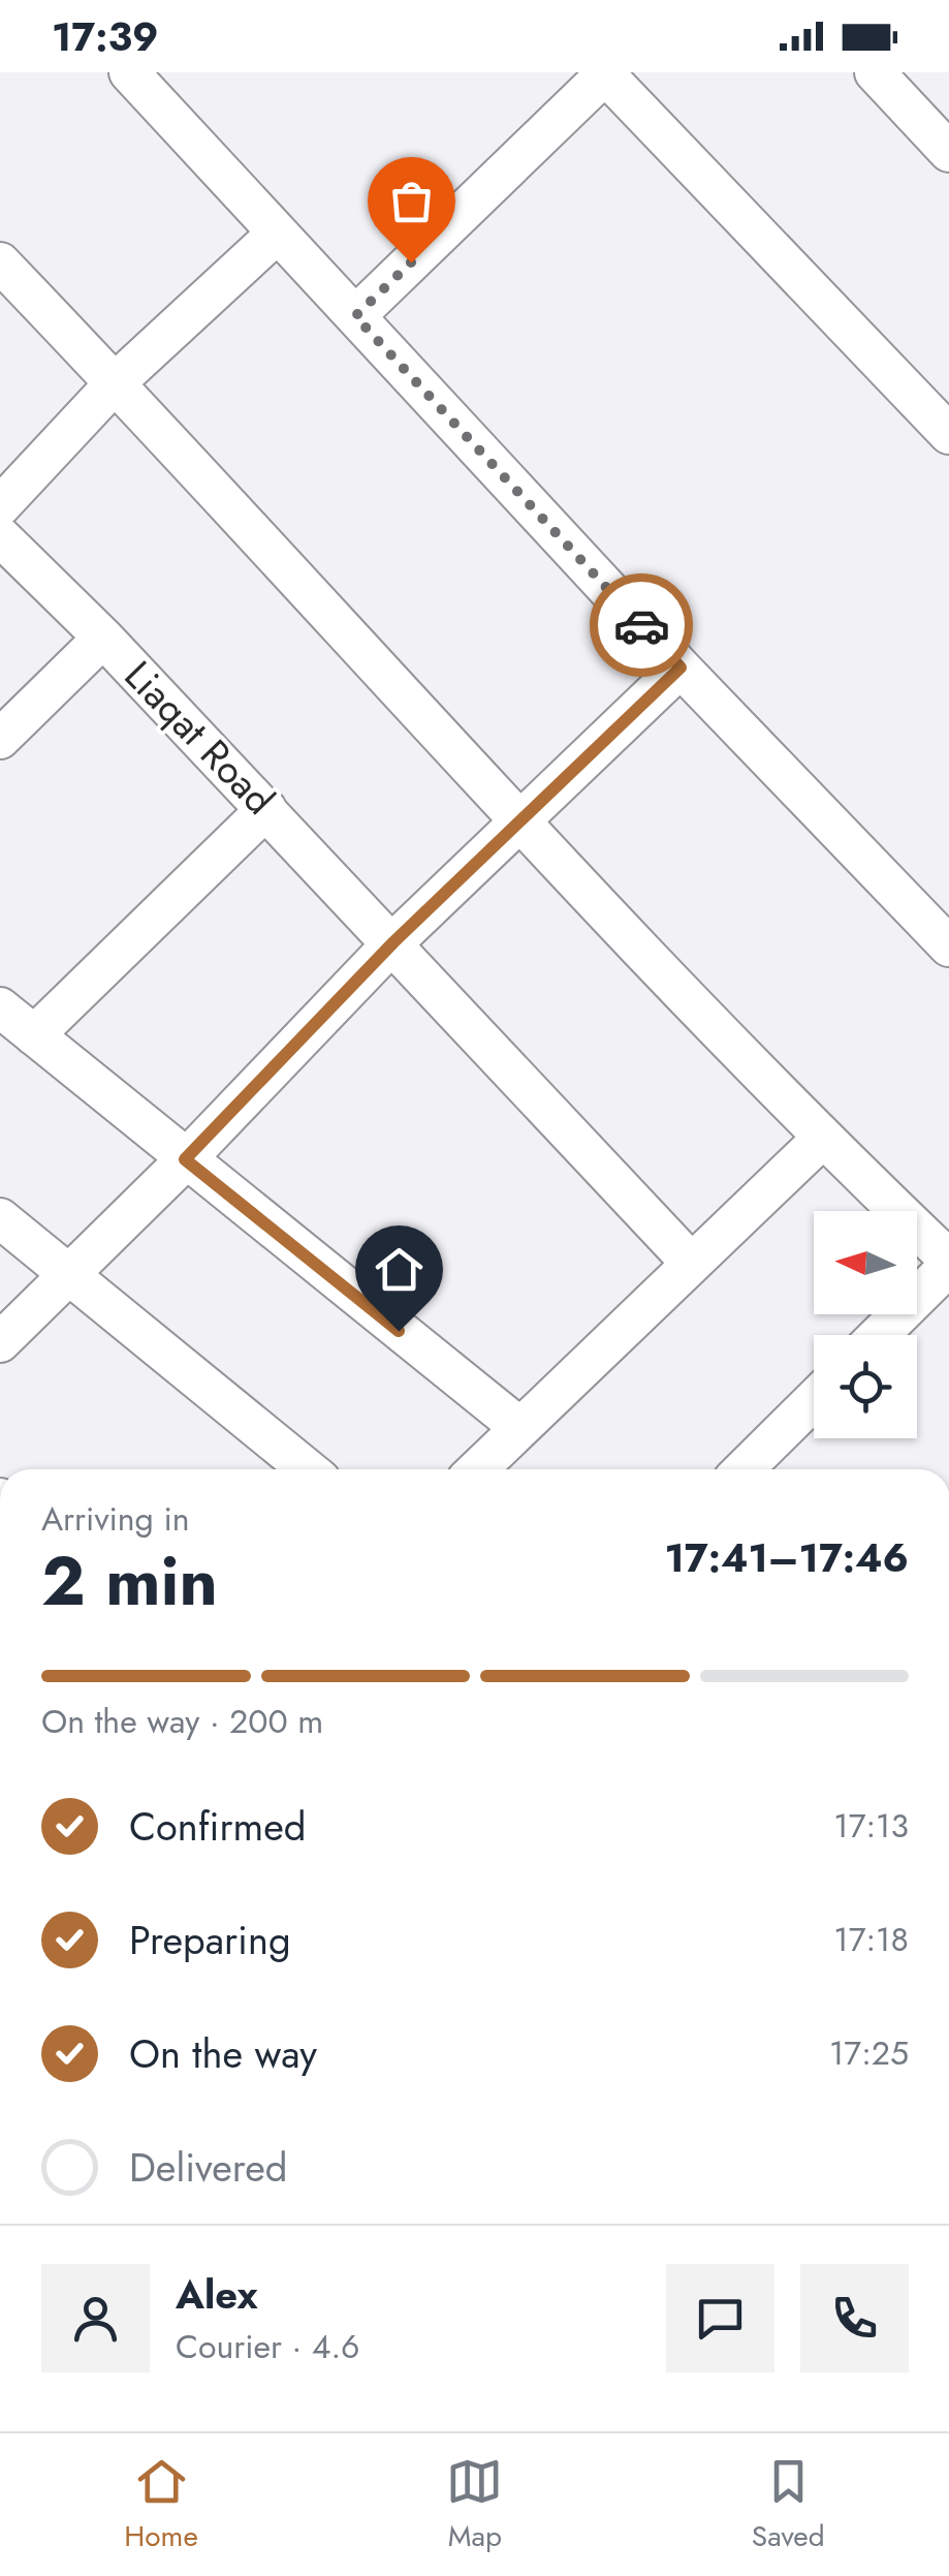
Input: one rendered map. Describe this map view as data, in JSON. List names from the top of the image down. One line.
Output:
{"streets":{"street":["Liaqat Road"]},"north":"left","page":{"status":"17:39","heading":["2 min","Arriving in","17:41–17:46"],"panel":["Alex","Courier · 4.6"],"bar":"On the way · 200 m","list":[["Confirmed","17:13"],["Preparing","17:18"],["On the way","17:25"],"Delivered"],"tabs":["Home","Map","Saved"]}}
